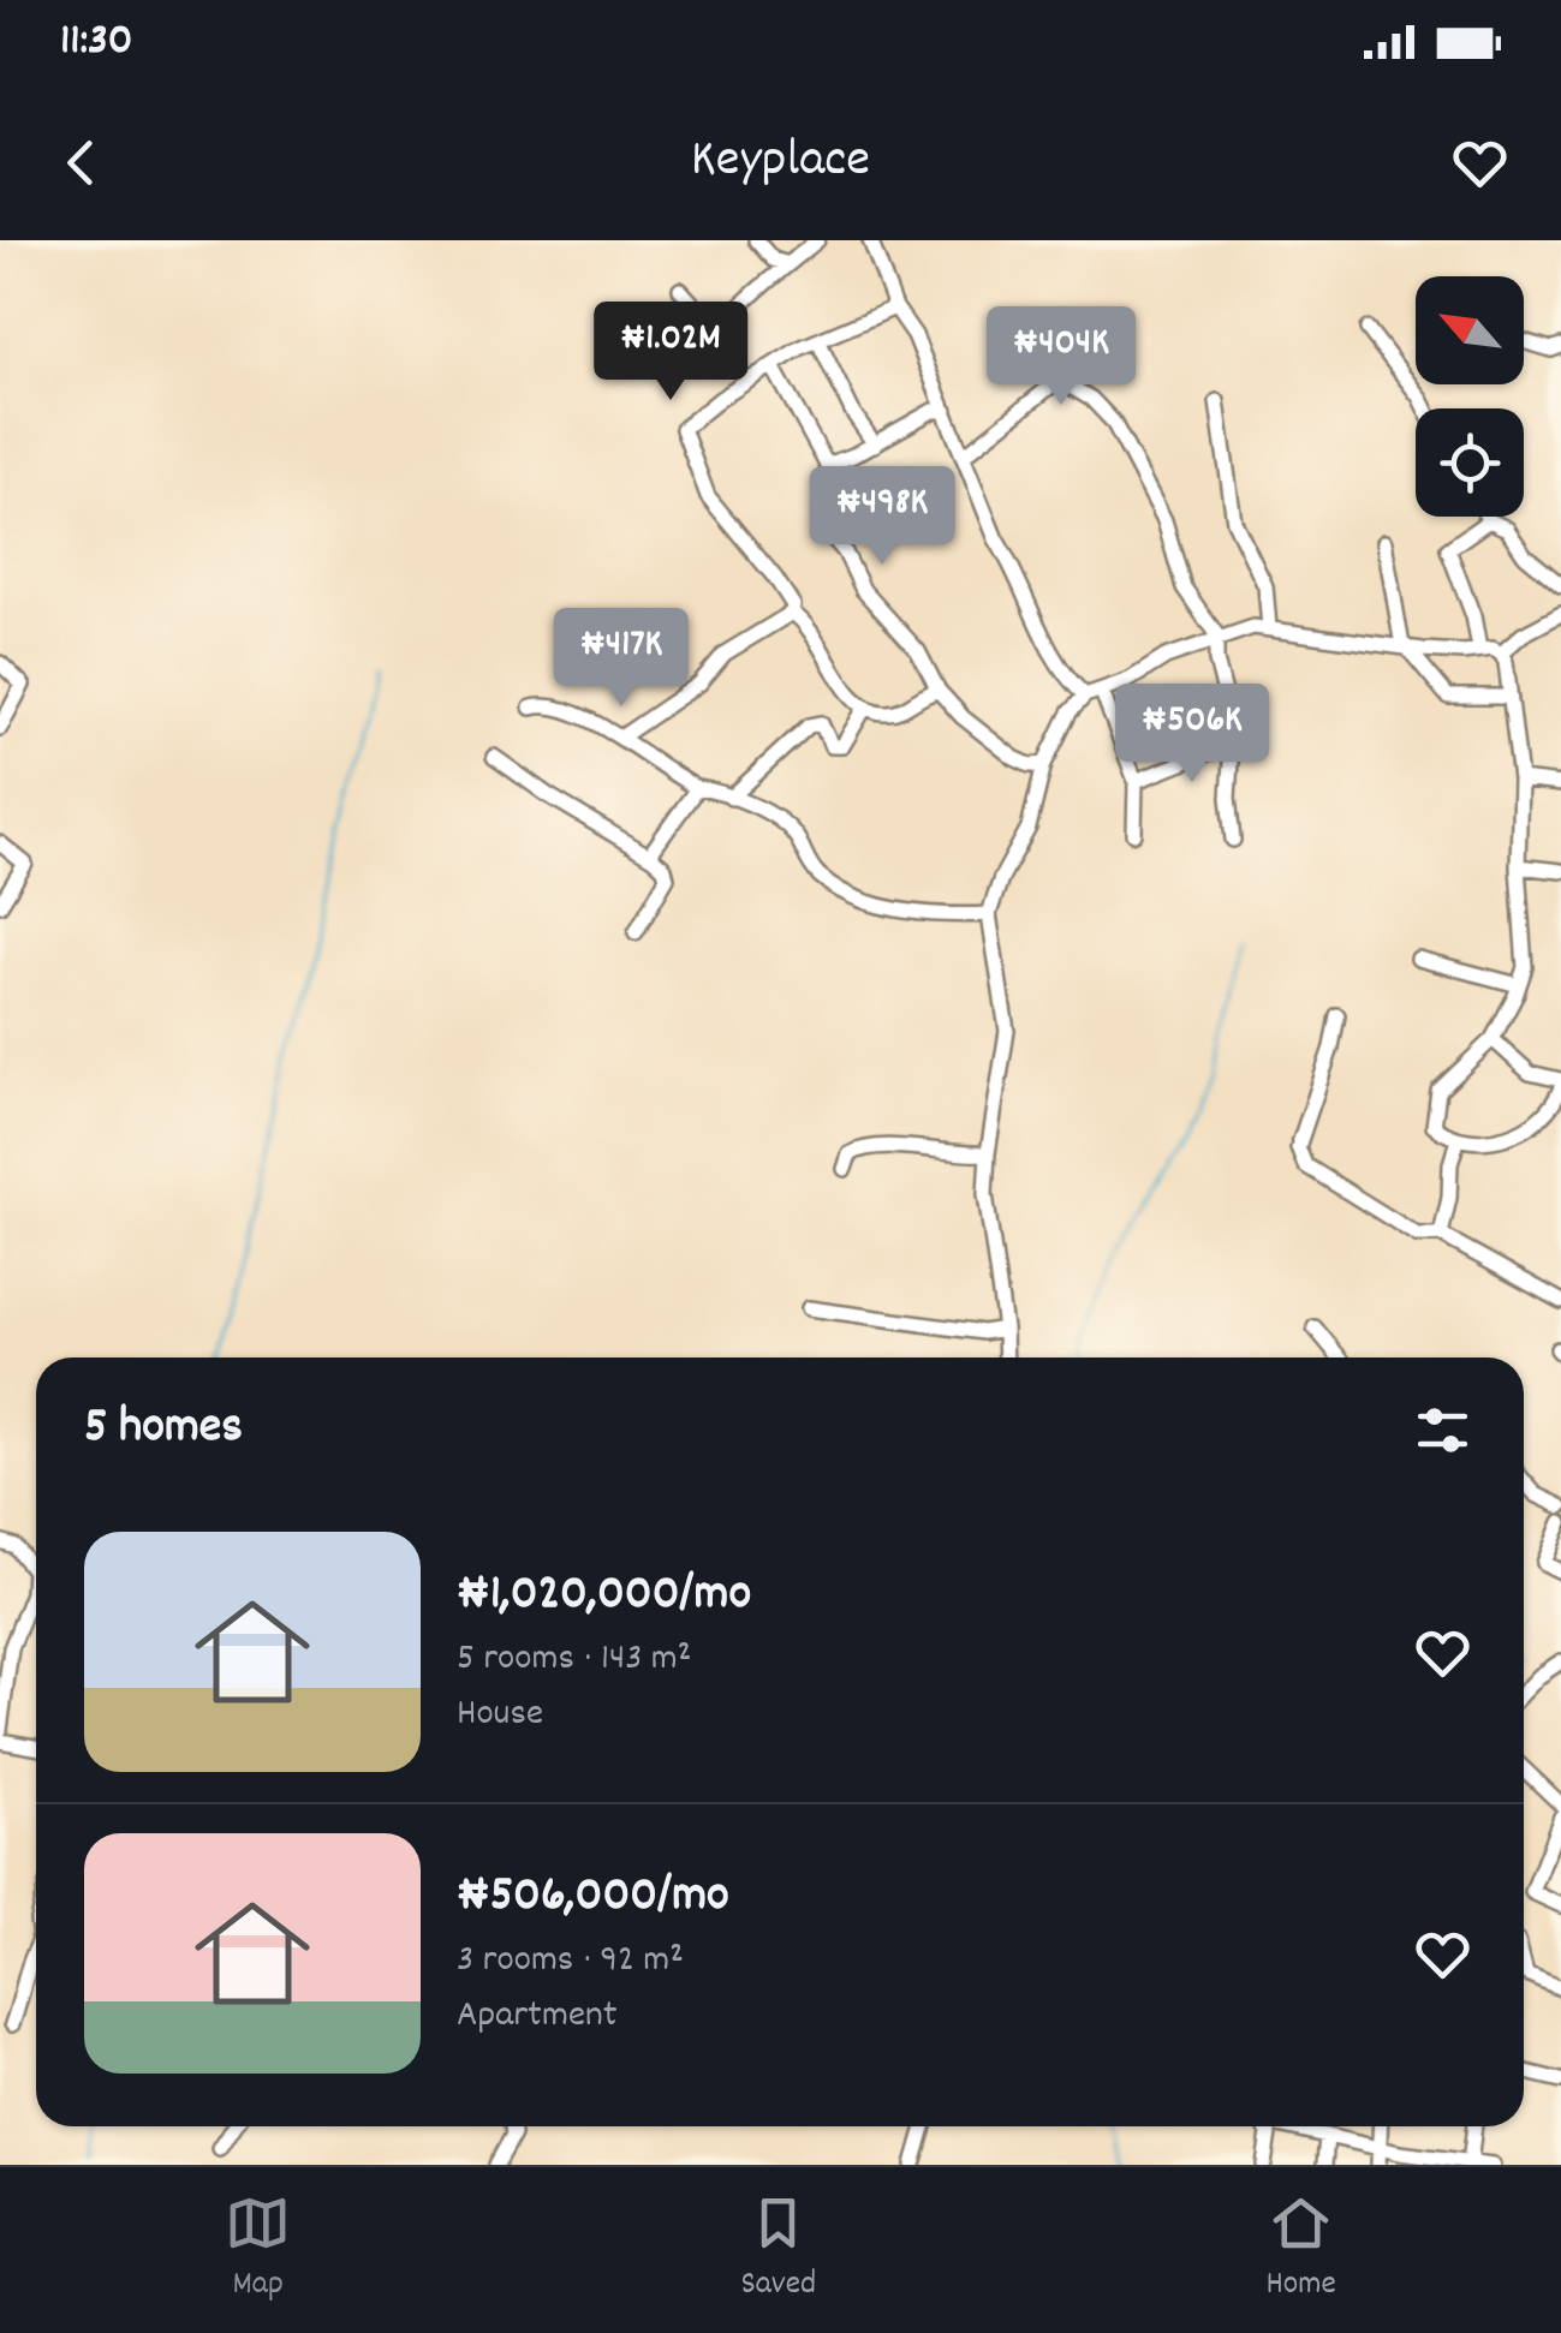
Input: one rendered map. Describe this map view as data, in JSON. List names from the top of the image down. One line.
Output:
{"north":"top left","page":{"status":"11:30","header":"Keyplace","price":["₦1.02M","₦404K","₦498K","₦417K","₦506K"],"heading":"5 homes","list":[{"name":"₦1,020,000/mo","note":"5 rooms · 143 m² · House"},{"name":"₦506,000/mo","note":"3 rooms · 92 m² · Apartment"}],"tabs":["Map","Saved","Home"]}}
